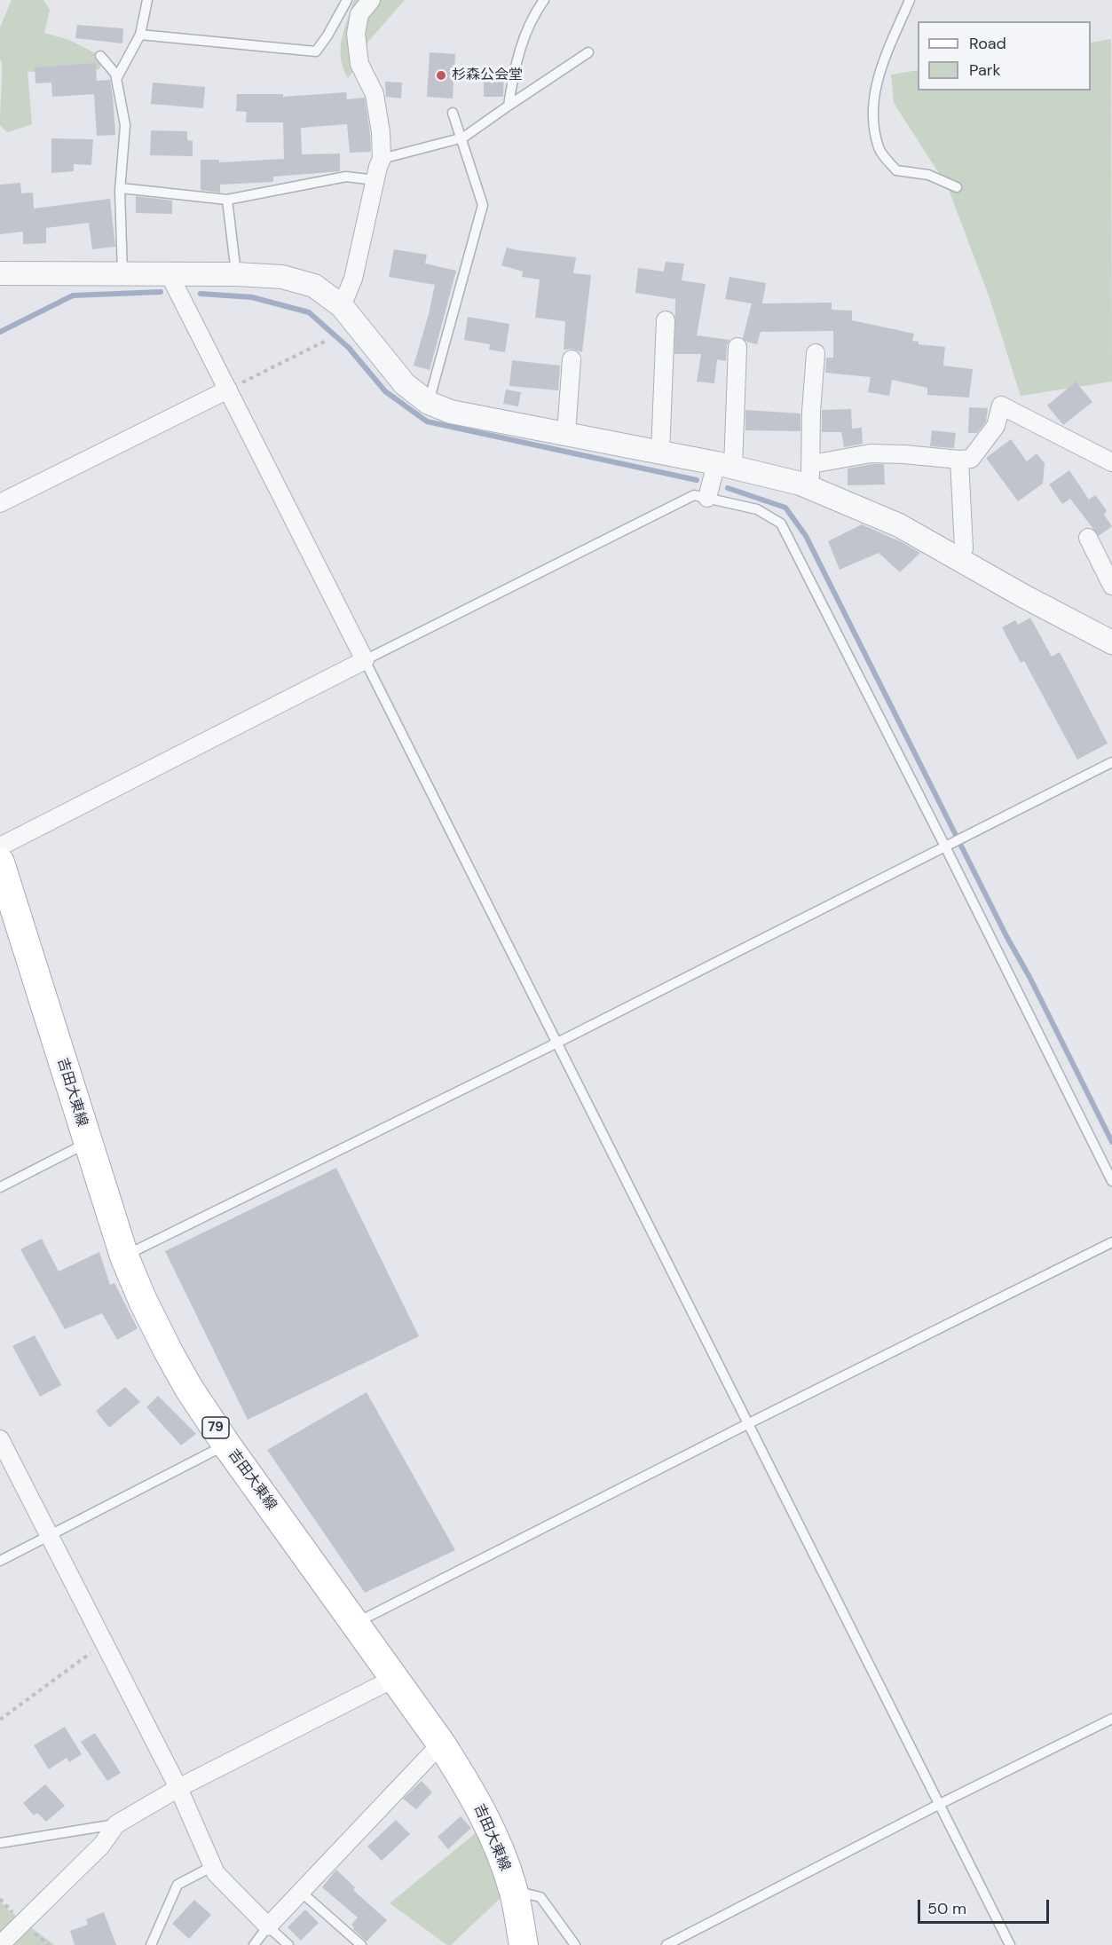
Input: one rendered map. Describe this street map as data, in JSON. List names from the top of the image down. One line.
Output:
{"streets":{"main road":["吉田大東線","79"]},"places":["杉森公会堂"],"legend":["Road","Park"],"scale_bar":"50 m"}
